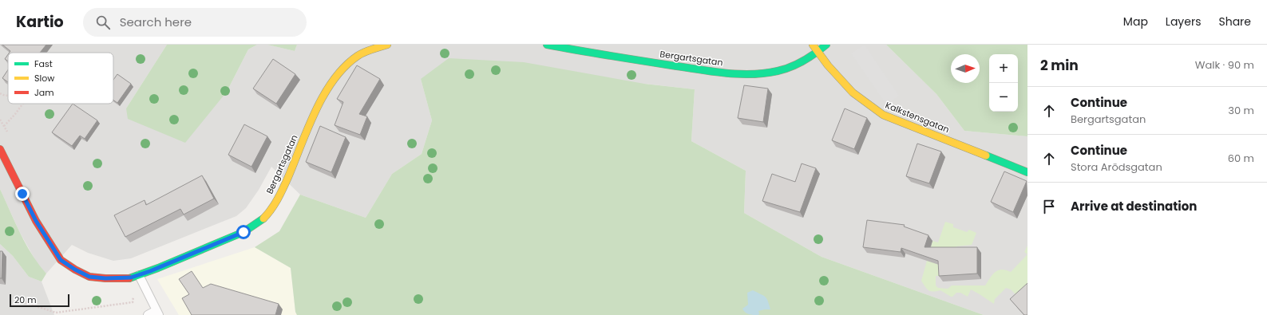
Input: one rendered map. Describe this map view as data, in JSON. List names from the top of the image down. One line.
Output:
{"streets":{"street":["Bergartsgatan","Kalkstensgatan"]},"crossings":[["Bergartsgatan","Kalkstensgatan"]],"legend":["Fast","Slow","Jam"],"scale_bar":"20 m","north":"right","page":{"header":"Kartio","search":"Search here","nav":["Map","Layers","Share"],"heading":["2 min","Walk · 90 m"],"map_buttons":["+","−"],"list":[["Continue","Bergartsgatan","30 m"],["Continue","Stora Arödsgatan","60 m"],"Arrive at destination"],"scale":"20 m"}}
